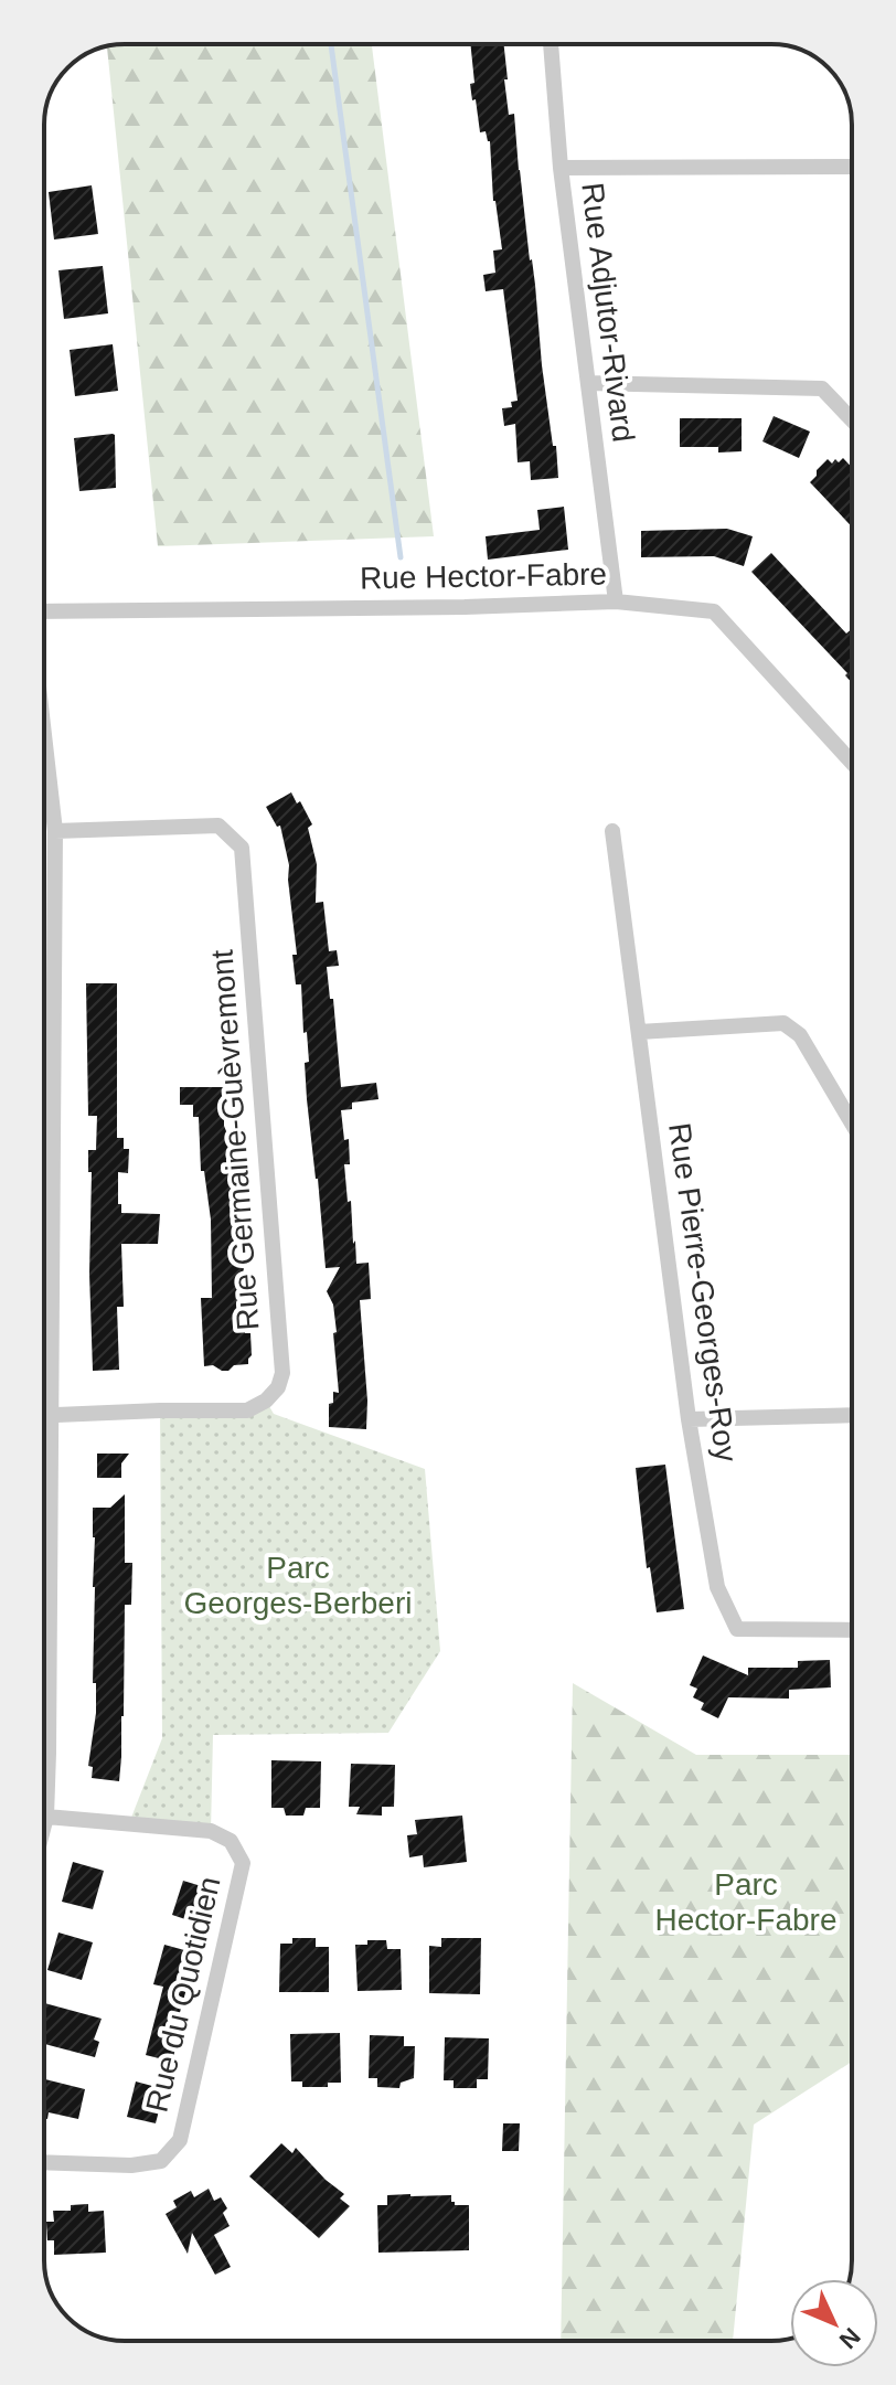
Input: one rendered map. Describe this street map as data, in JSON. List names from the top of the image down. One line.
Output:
{"streets":{"street":["Rue Adjutor-Rivard","Rue Hector-Fabre","Rue Germaine-Guèvremont","Rue Pierre-Georges-Roy","Rue du Quotidien"]},"crossings":[["Rue Adjutor-Rivard","Rue Hector-Fabre"]],"parks":["Parc Georges-Berberi","Parc Hector-Fabre"],"north":"bottom right"}
